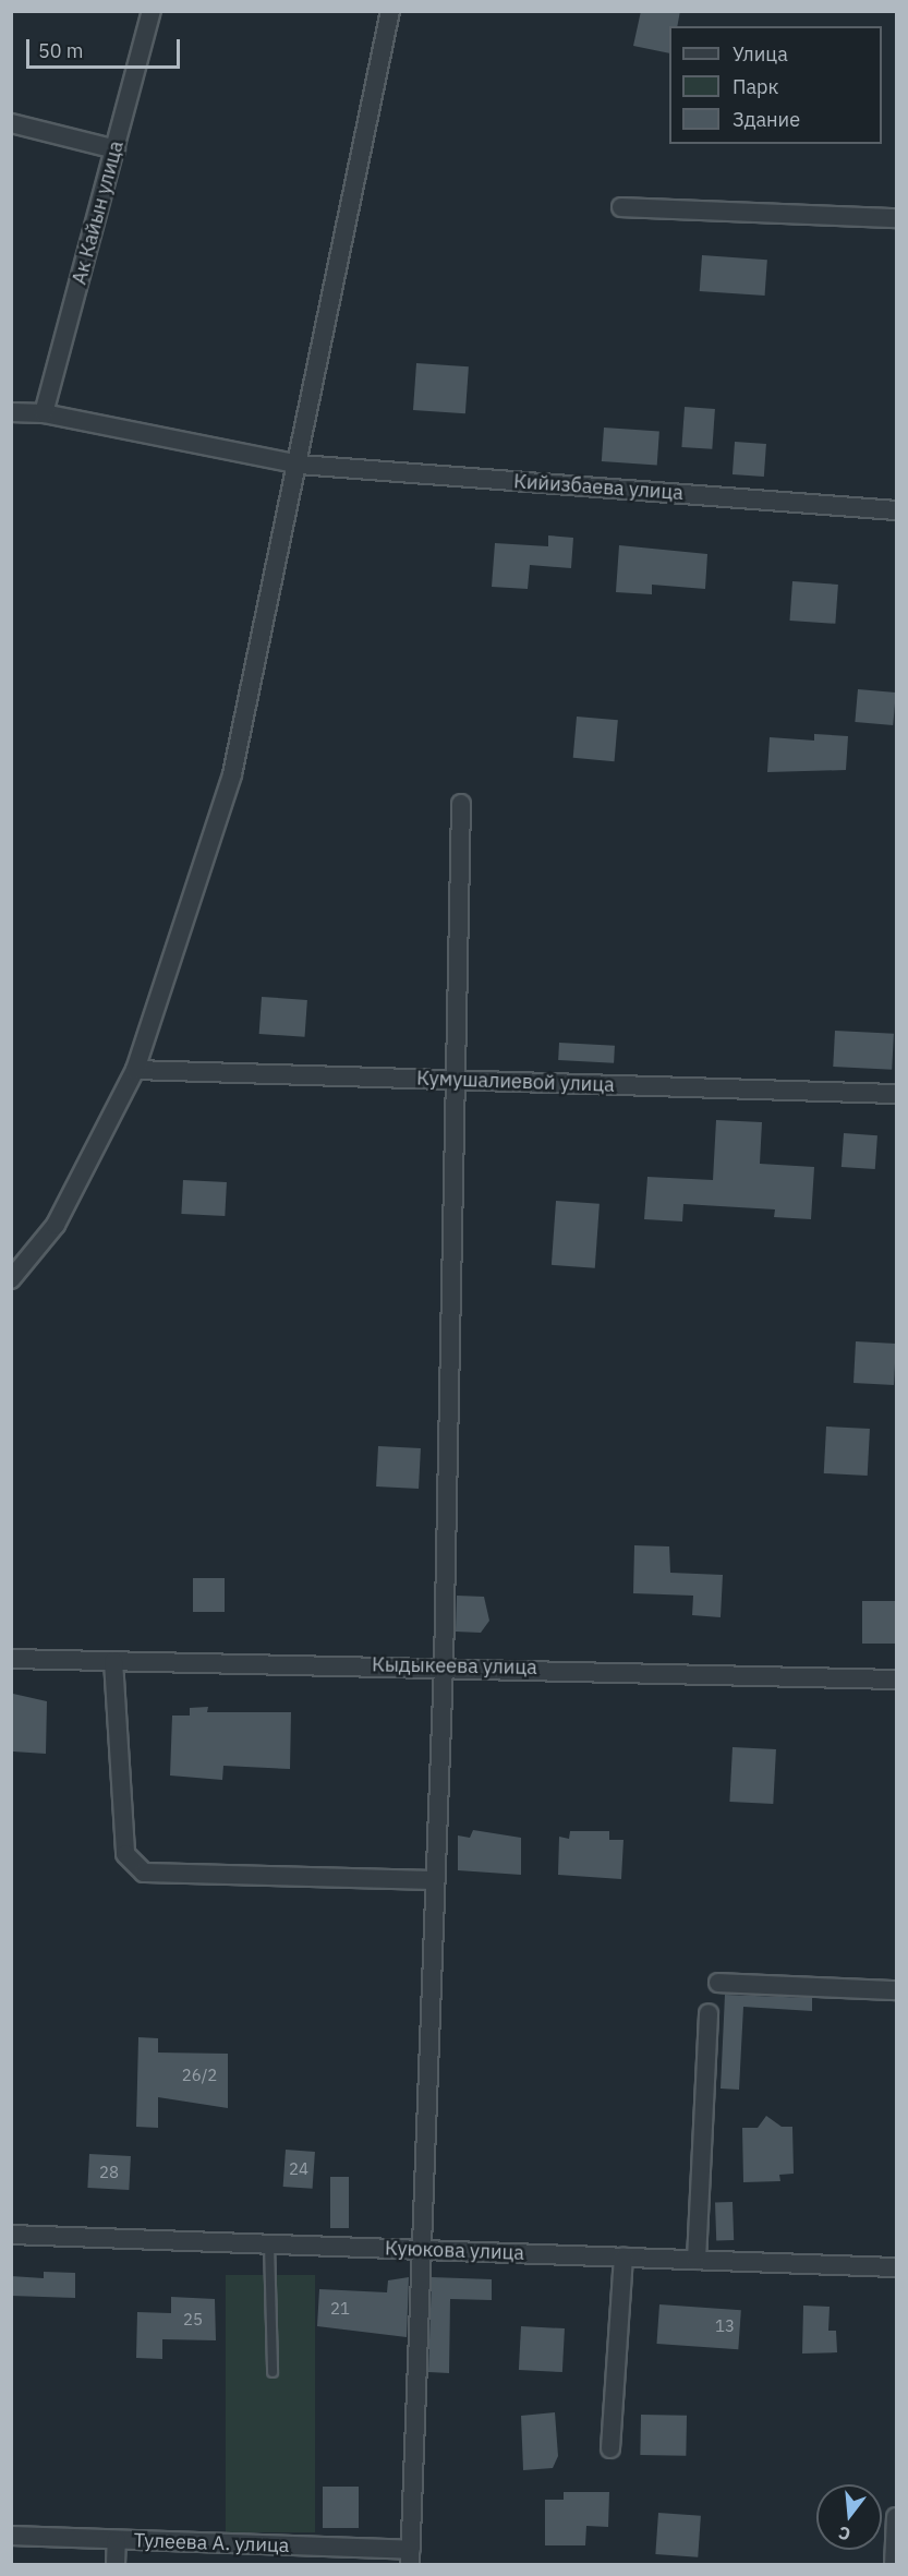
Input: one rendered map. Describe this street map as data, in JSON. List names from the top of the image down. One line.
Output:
{"streets":{"street":["Ак Кайын улица","Кийизбаева улица","Кумушалиевой улица","Кыдыкеева улица","Куюкова улица","Тулеева А. улица"]},"crossings":[["Ак Кайын улица","Кийизбаева улица"]],"house_numbers":["26/2","24","28","21","25","13"],"legend":["Улица","Парк","Здание"],"scale_bar":"50 m","north":"bottom"}
